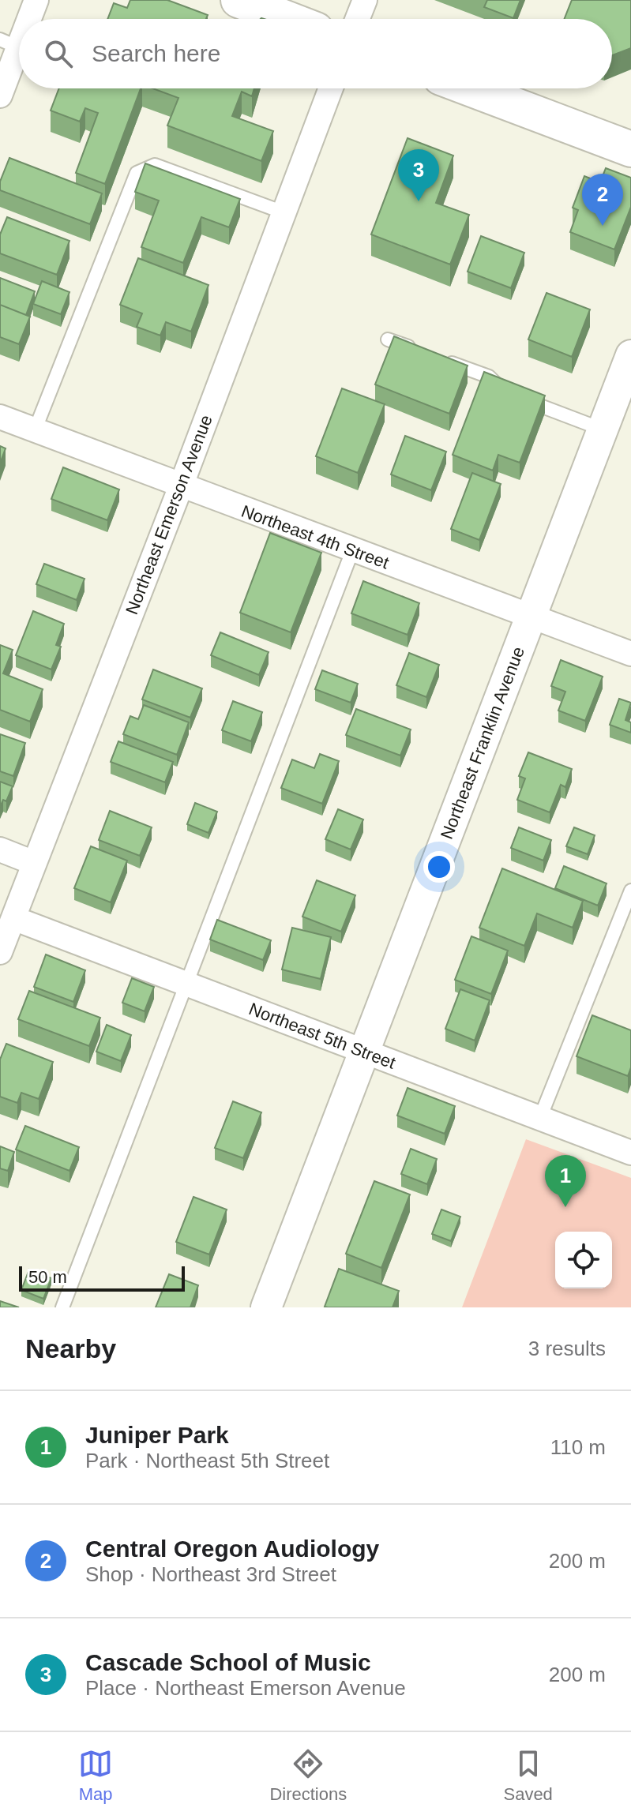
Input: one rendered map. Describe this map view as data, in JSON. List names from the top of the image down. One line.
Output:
{"streets":{"street":["Northeast Emerson Avenue","Northeast 4th Street","Northeast Franklin Avenue","Northeast 5th Street"]},"crossings":[["Northeast Emerson Avenue","Northeast 4th Street"],["Northeast Emerson Avenue","Northeast 5th Street"],["Northeast 4th Street","Northeast Franklin Avenue"],["Northeast Franklin Avenue","Northeast 5th Street"]],"scale_bar":"50 m","page":{"search":"Search here","pins":["3","2","1"],"scale":"50 m","heading":["Nearby","3 results"],"list":[{"mark":"1","name":"Juniper Park","note":"Park · Northeast 5th Street","value":"110 m"},{"mark":"2","name":"Central Oregon Audiology","note":"Shop · Northeast 3rd Street","value":"200 m"},{"mark":"3","name":"Cascade School of Music","note":"Place · Northeast Emerson Avenue","value":"200 m"}],"nav":["Map","Directions","Saved"]}}
